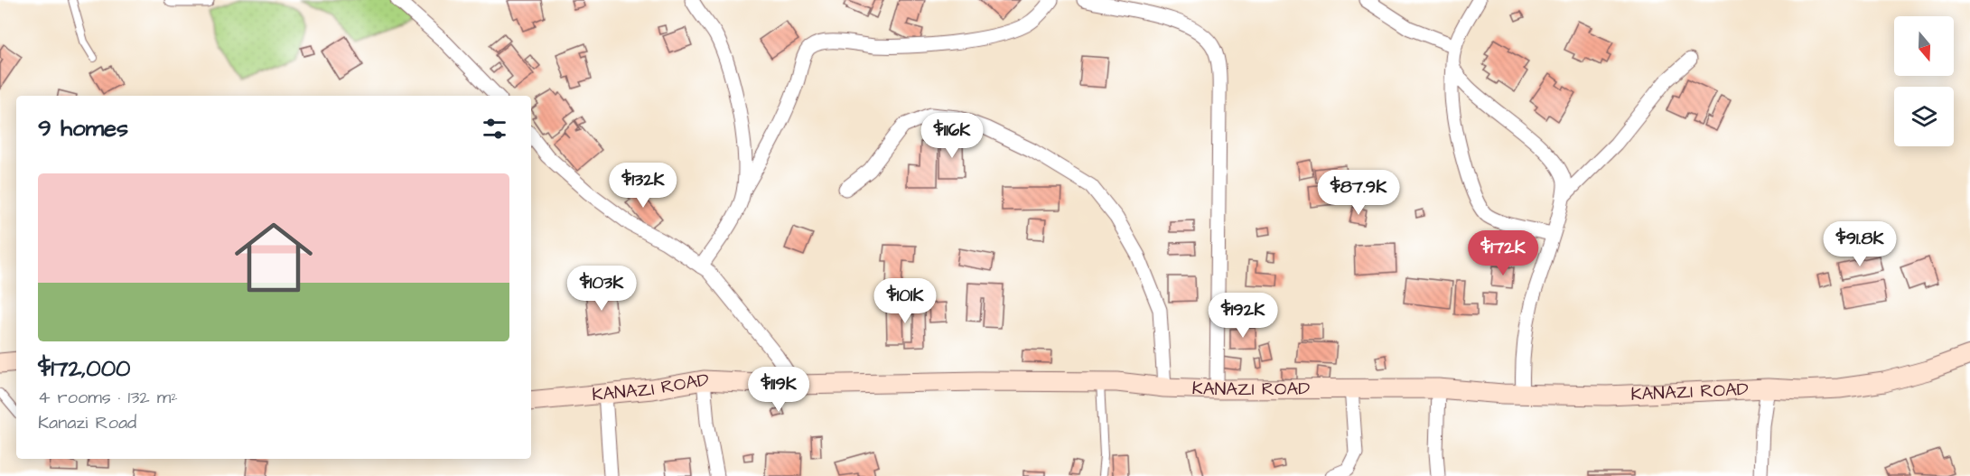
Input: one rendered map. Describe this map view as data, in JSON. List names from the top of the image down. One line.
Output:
{"streets":{"main road":["KANAZI ROAD"]},"north":"bottom","page":{"heading":"9 homes","price":["$116K","$132K","$87.9K","$91.8K","$172K","$103K","$101K","$192K","$119K"],"list":[{"name":"$172,000","note":"4 rooms · 132 m² · Kanazi Road"}]}}
